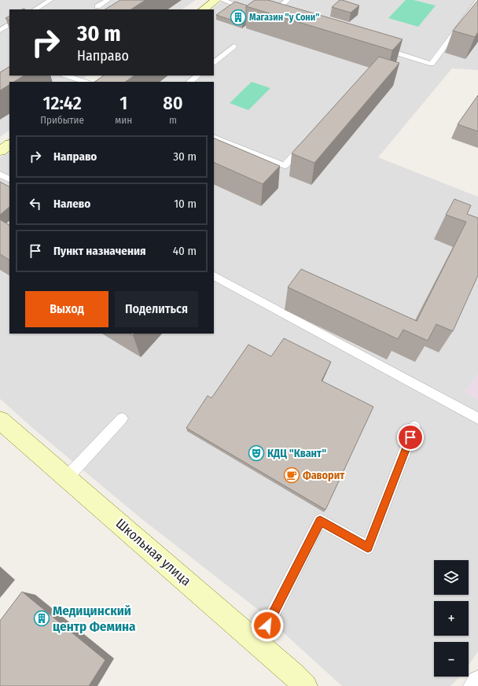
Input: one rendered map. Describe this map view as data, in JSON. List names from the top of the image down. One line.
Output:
{"streets":{"main road":["Школьная улица"]},"places":{"building":["Магазин \"у Сони\"","Медицинский центр Фемина"],"theatre":["КДЦ \"Квант\""],"cafe":["Фаворит"]},"page":{"turn":["30 m","Направо"],"eta":["12:42","Прибытие","1","мин","80","m"],"list":[{"name":"Направо","value":"30 m"},{"name":"Налево","value":"10 m"},{"name":"Пункт назначения","value":"40 m"}],"buttons":["Выход","Поделиться"],"map_buttons":["+","−"]}}
